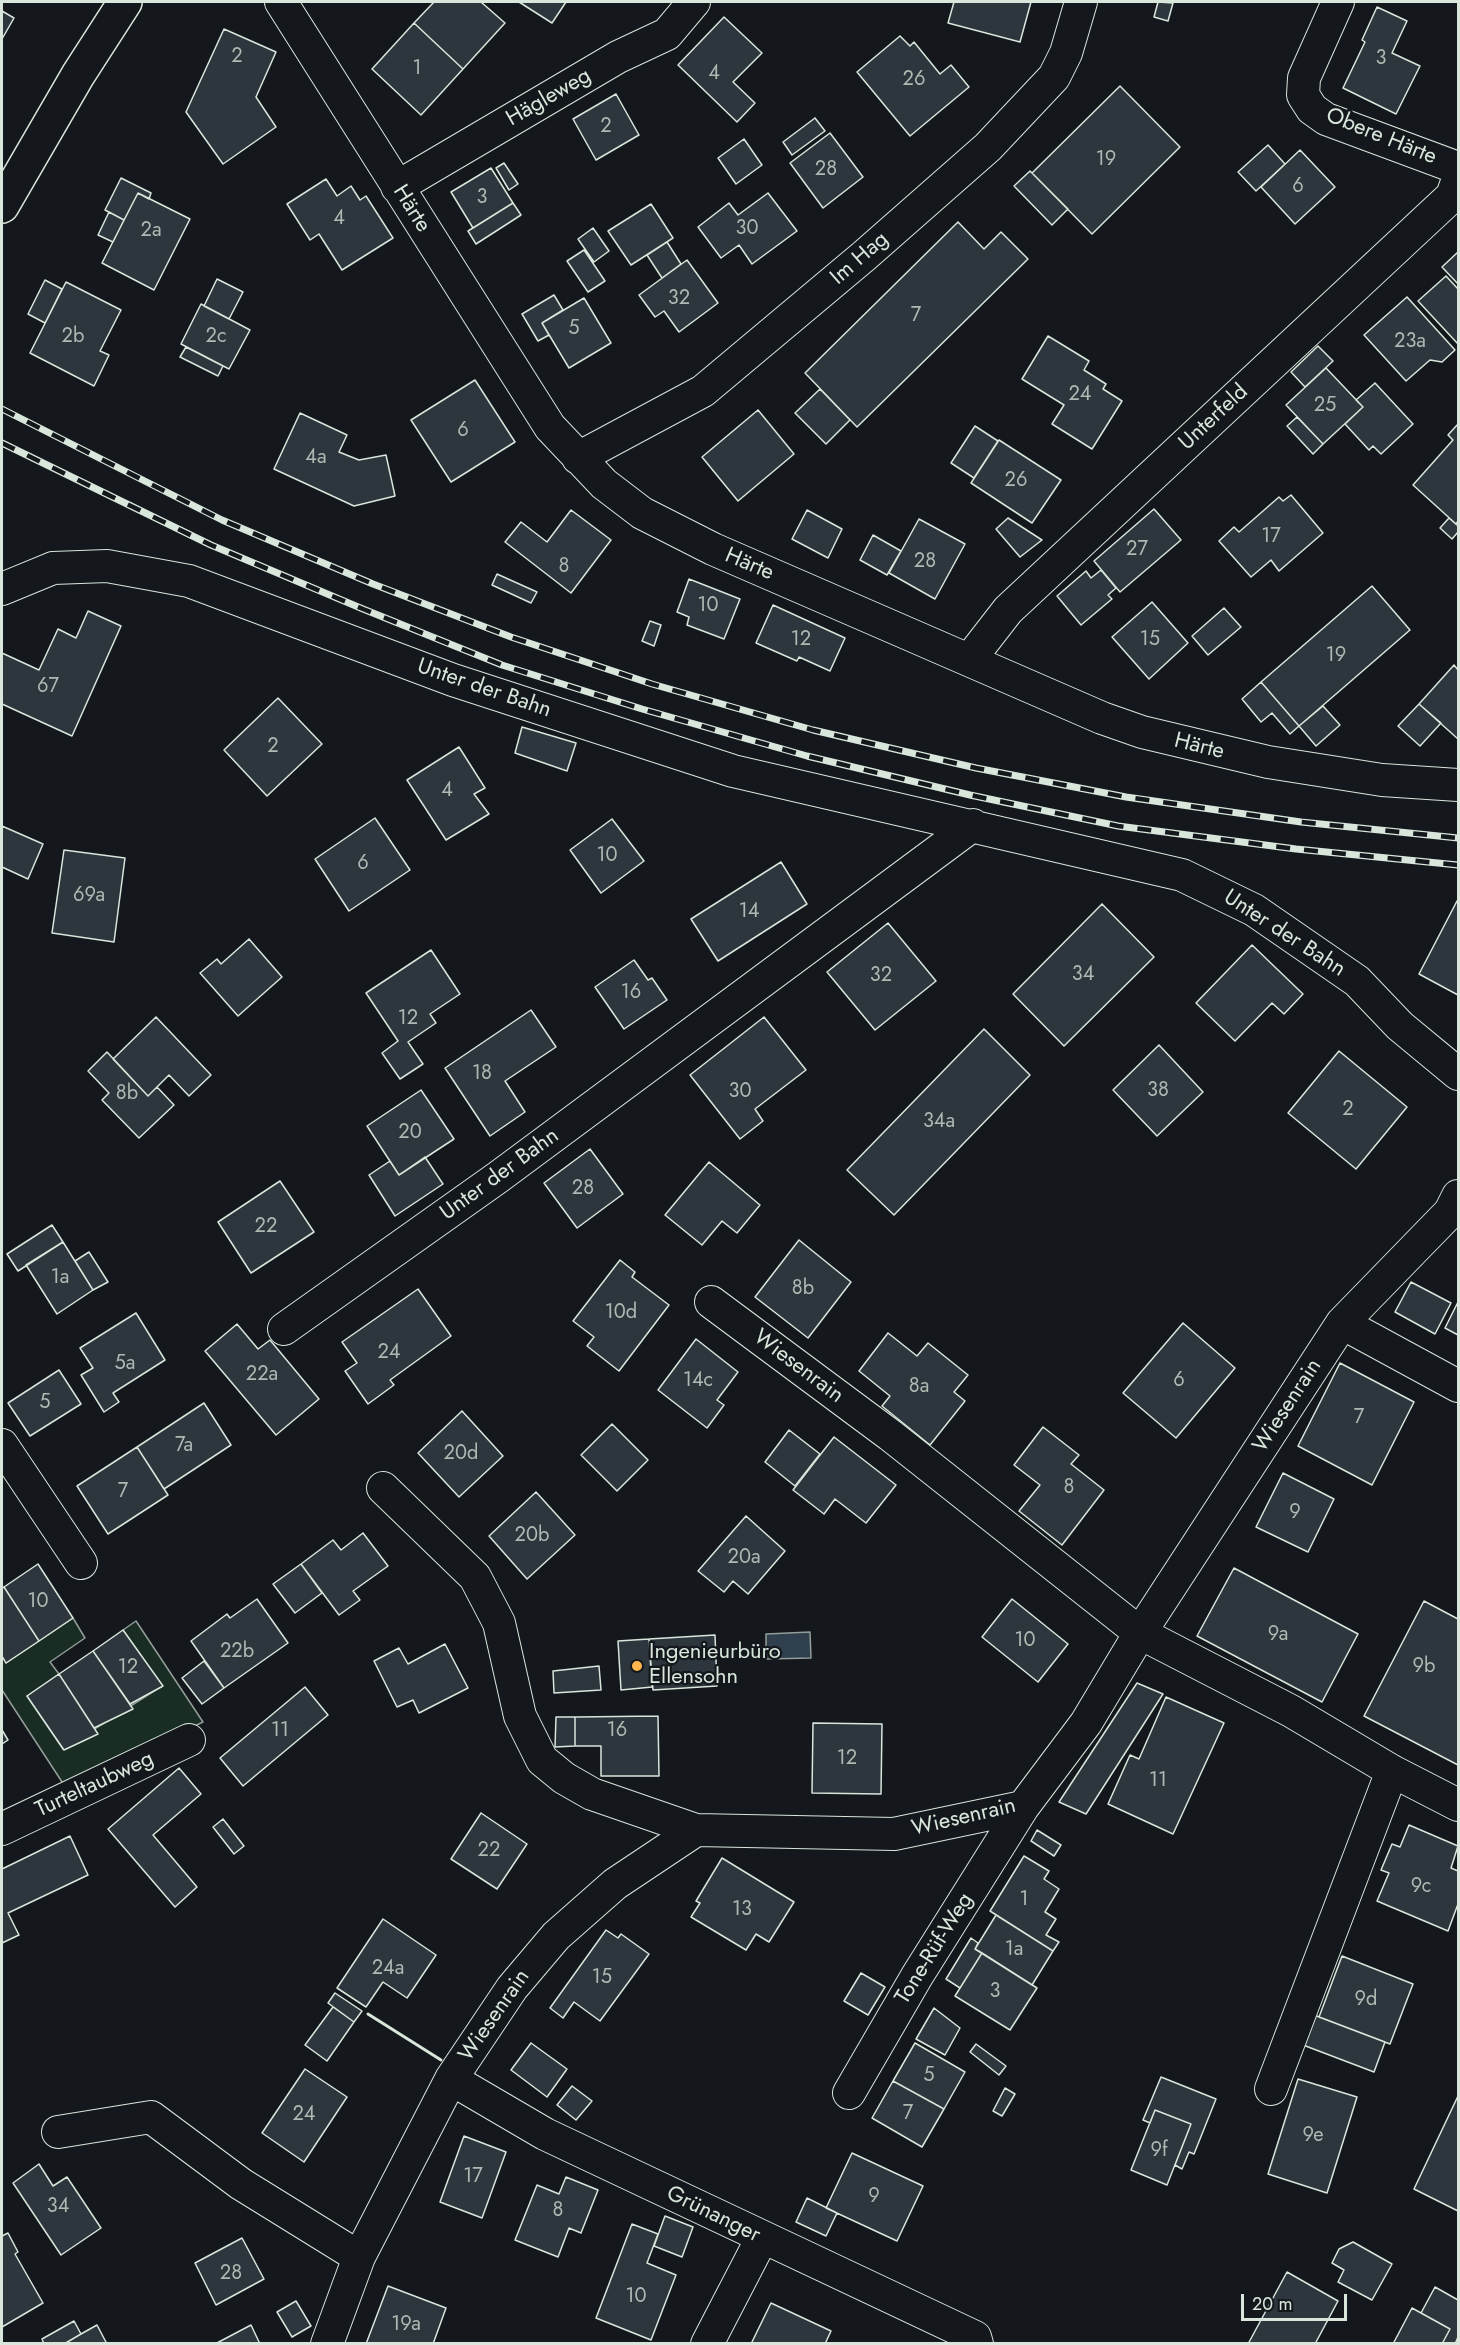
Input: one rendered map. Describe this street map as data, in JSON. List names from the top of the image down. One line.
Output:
{"streets":{"street":["Hägleweg","Obere Härte","Härte","Im Hag","Unterfeld","Unter der Bahn","Wiesenrain","Turteltaubweg","Tone-Rüf-Weg","Grünanger"]},"crossings":[["Hägleweg","Härte"],["Härte","Im Hag"],["Härte","Unterfeld"],["Wiesenrain","Tone-Rüf-Weg"],["Wiesenrain","Grünanger"]],"places":["Ingenieurbüro Ellensohn"],"house_numbers":["2","3","1","4","26","2","19","28","6","3","4","30","2a","32","7","5","2b","2c","23a","24","25","6","4a","26","17","27","28","8","10","12","15","19","67","2","4","10","6","69a","14","34","32","16","12","18","38","30","8b","2","34a","20","28","22","1a","8b","10d","24","5a","22a","14c","6","8a","5","7","7a","20d","8","7","9","20b","20a","10","9a","10","22b","9b","12","11","16","12","11","22","9c","1","13","1a","24a","15","3","9d","5","7","24","9e","9f","17","9","34","8","28","10","19a"],"scale_bar":"20 m"}
